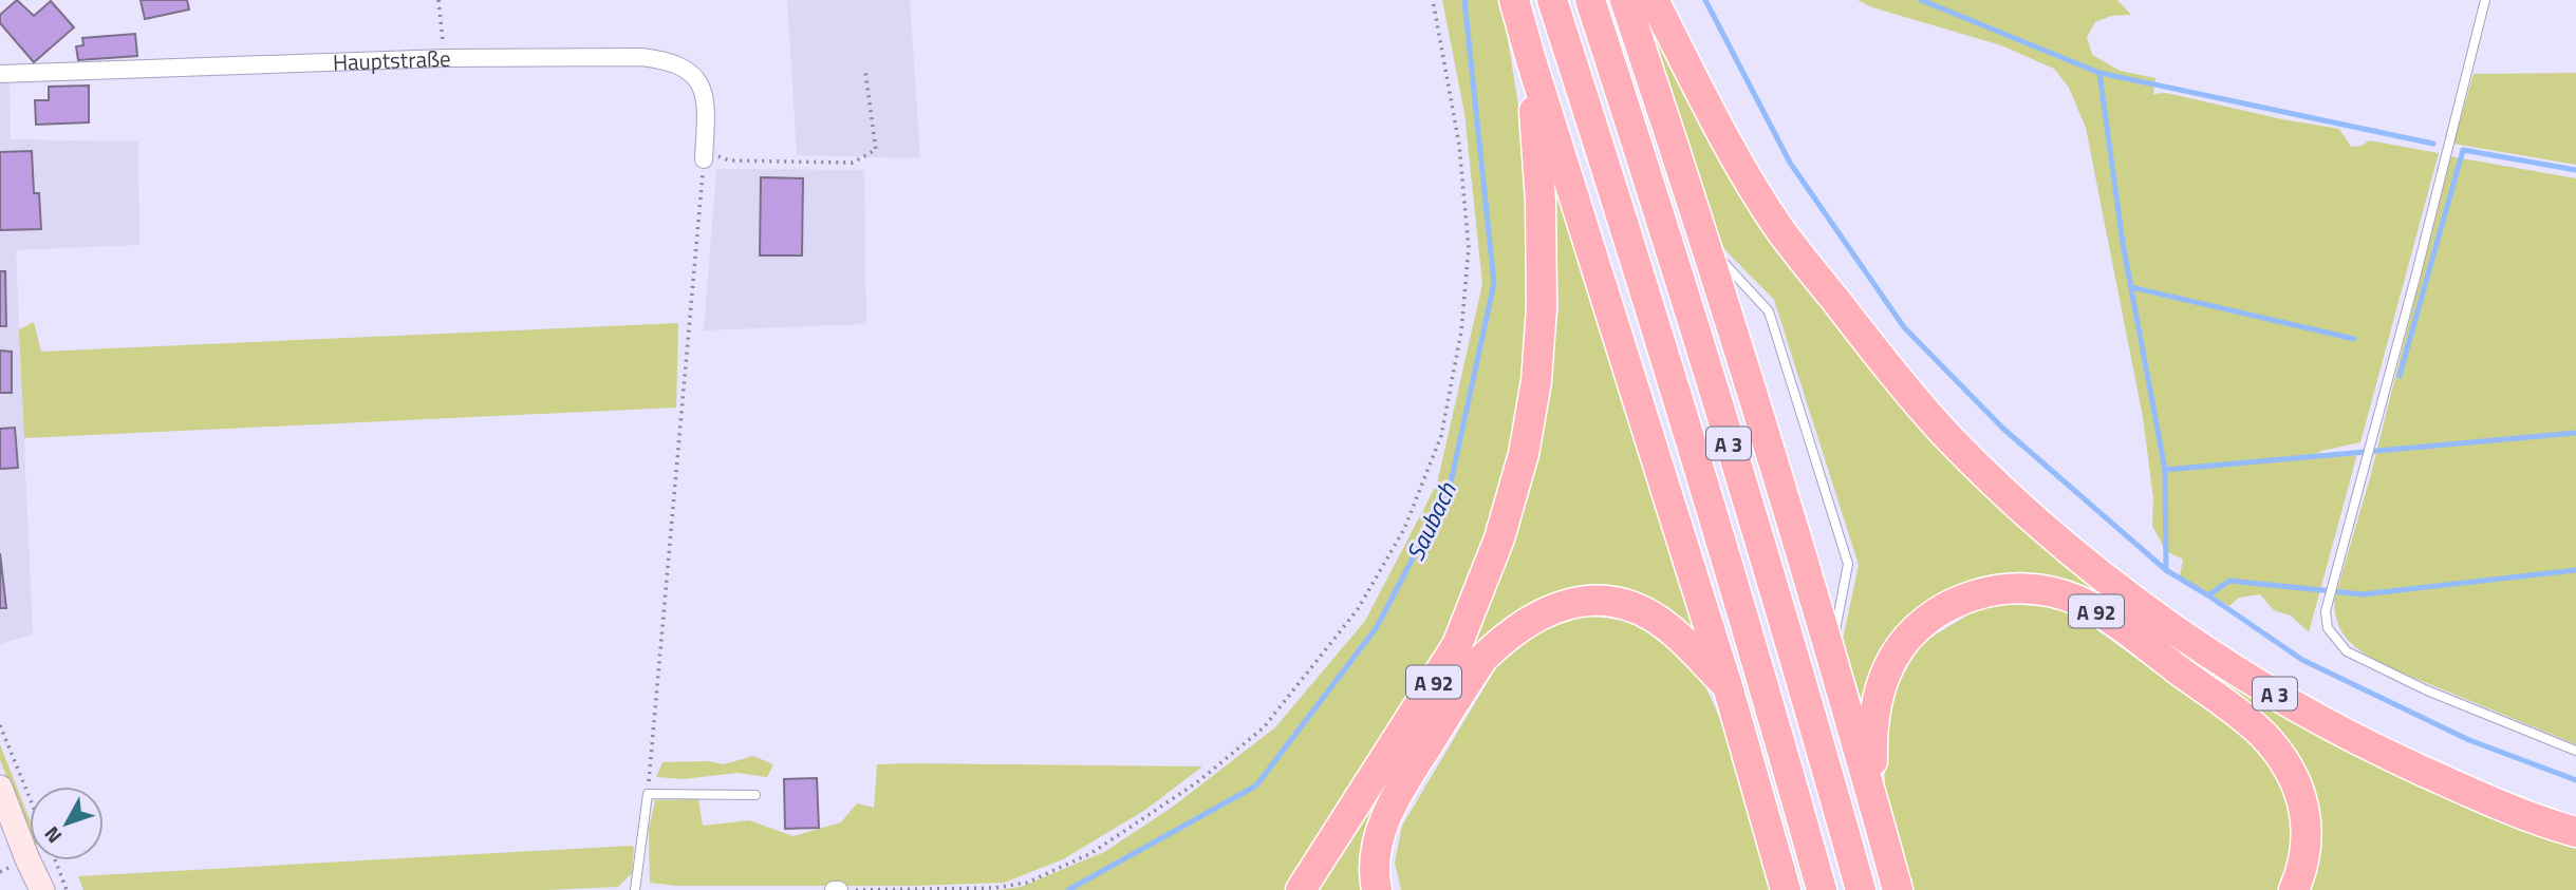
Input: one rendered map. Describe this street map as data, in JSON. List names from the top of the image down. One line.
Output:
{"streets":{"highway":["A 3","A 92"],"street":["Hauptstraße"]},"crossings":[["A 3","A 92"]],"water":["Saubach"],"north":"bottom left"}
